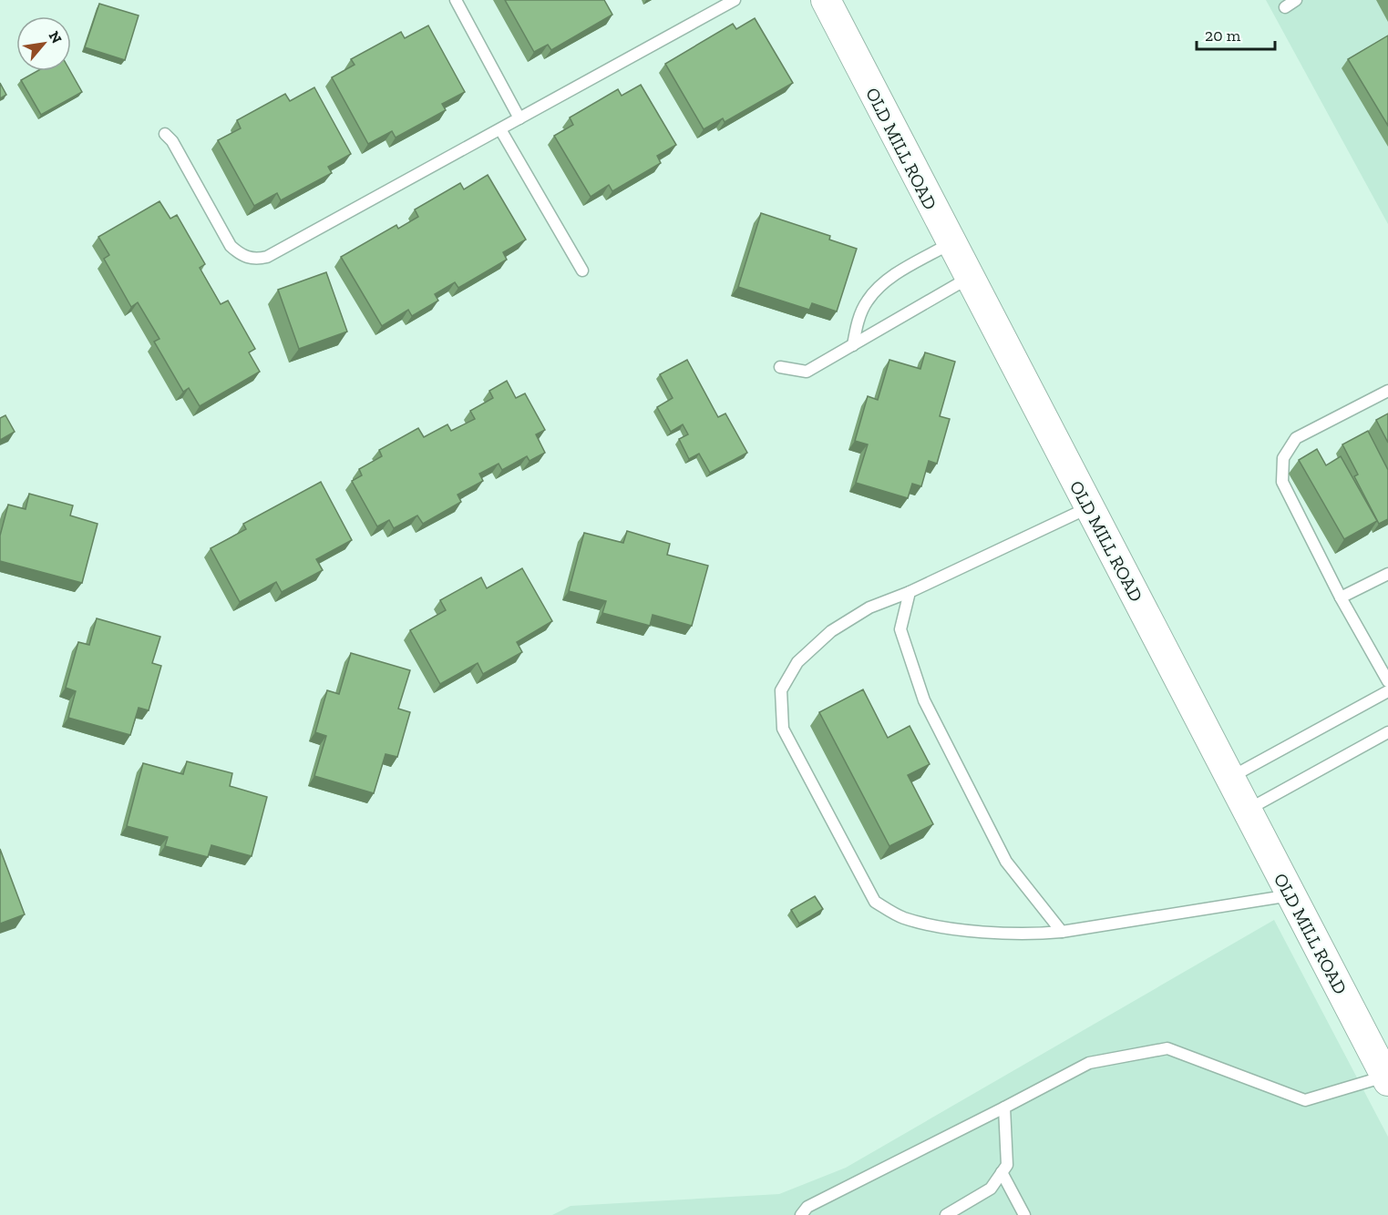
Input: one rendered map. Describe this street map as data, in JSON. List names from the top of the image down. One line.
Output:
{"streets":{"street":["OLD MILL ROAD"]},"scale_bar":"20 m","north":"top right"}
